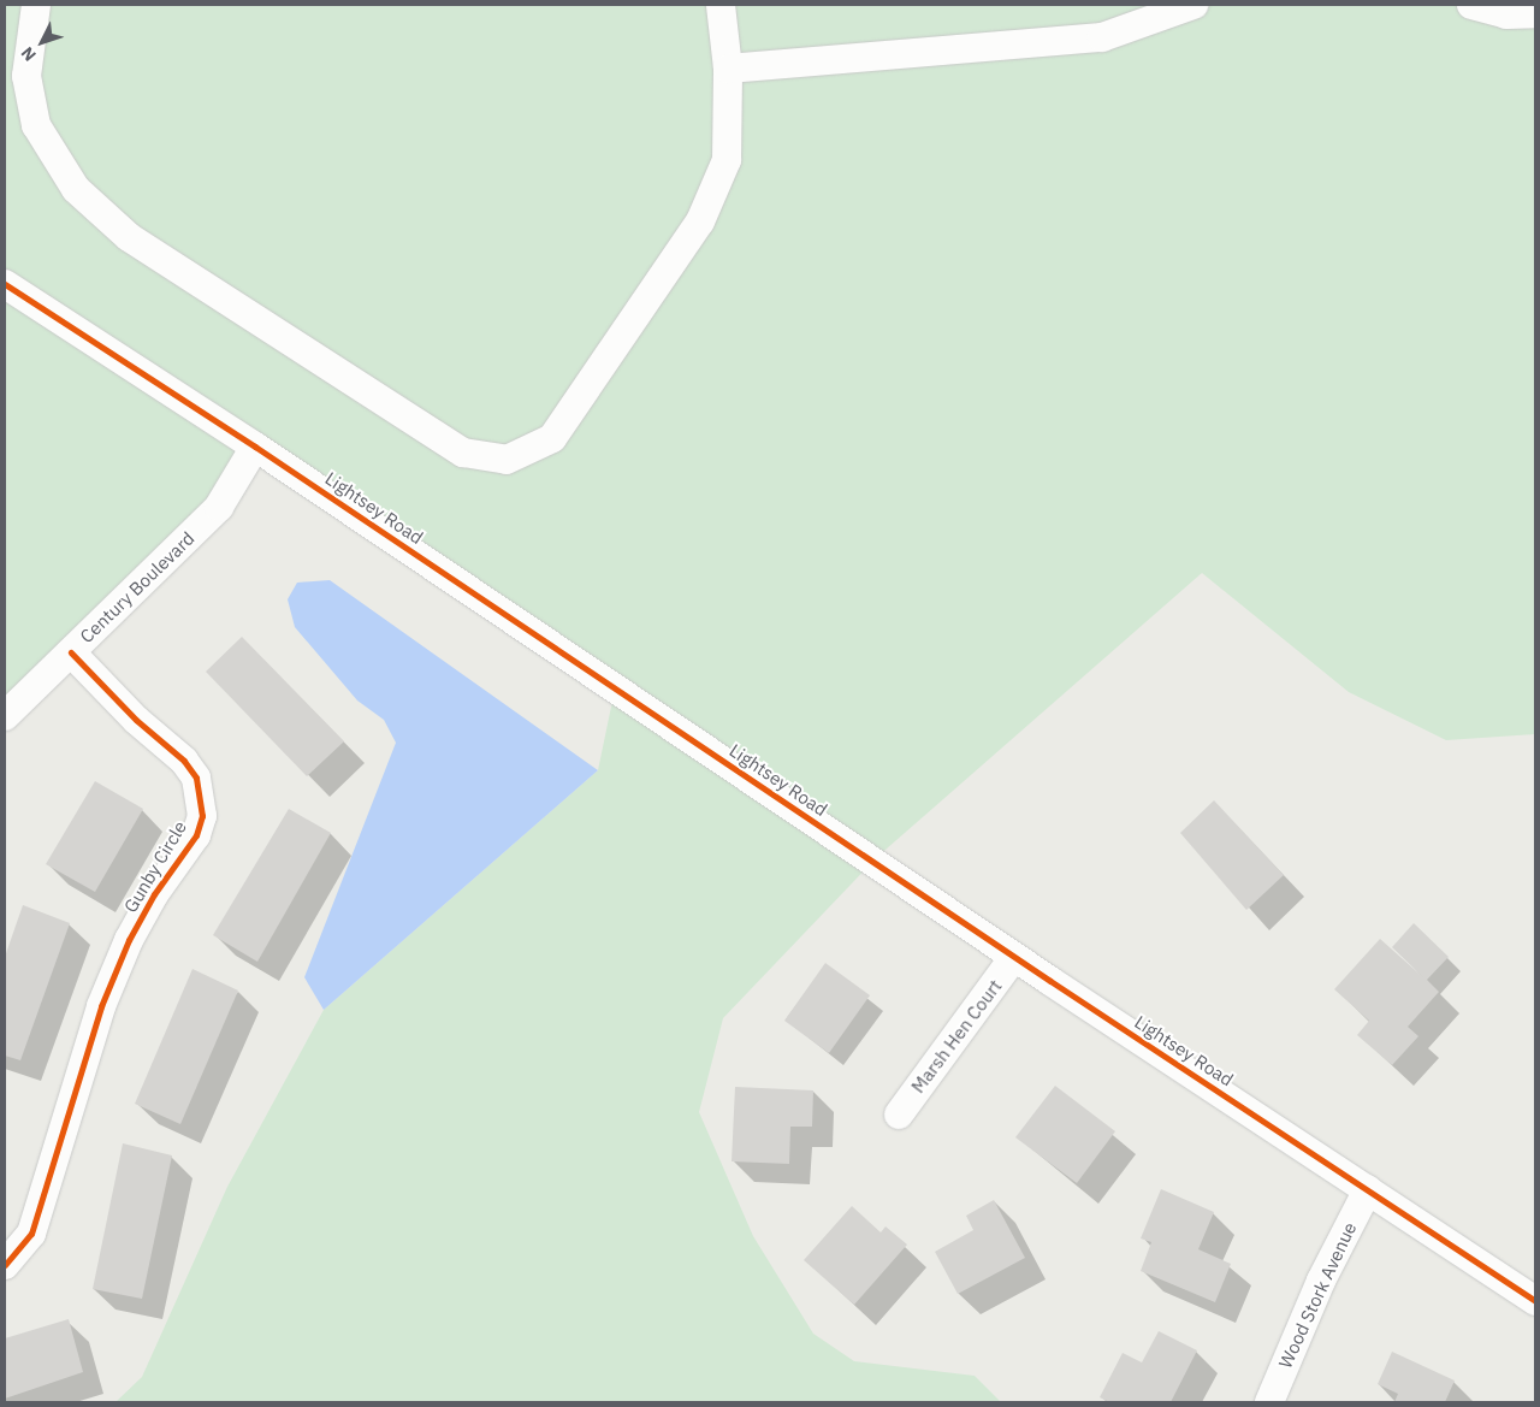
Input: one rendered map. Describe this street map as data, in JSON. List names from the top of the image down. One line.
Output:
{"streets":{"street":["Lightsey Road","Century Boulevard","Gunby Circle","Marsh Hen Court","Wood Stork Avenue"]},"crossings":[["Lightsey Road","Century Boulevard"],["Lightsey Road","Marsh Hen Court"],["Lightsey Road","Wood Stork Avenue"],["Century Boulevard","Gunby Circle"]],"north":"bottom left"}
